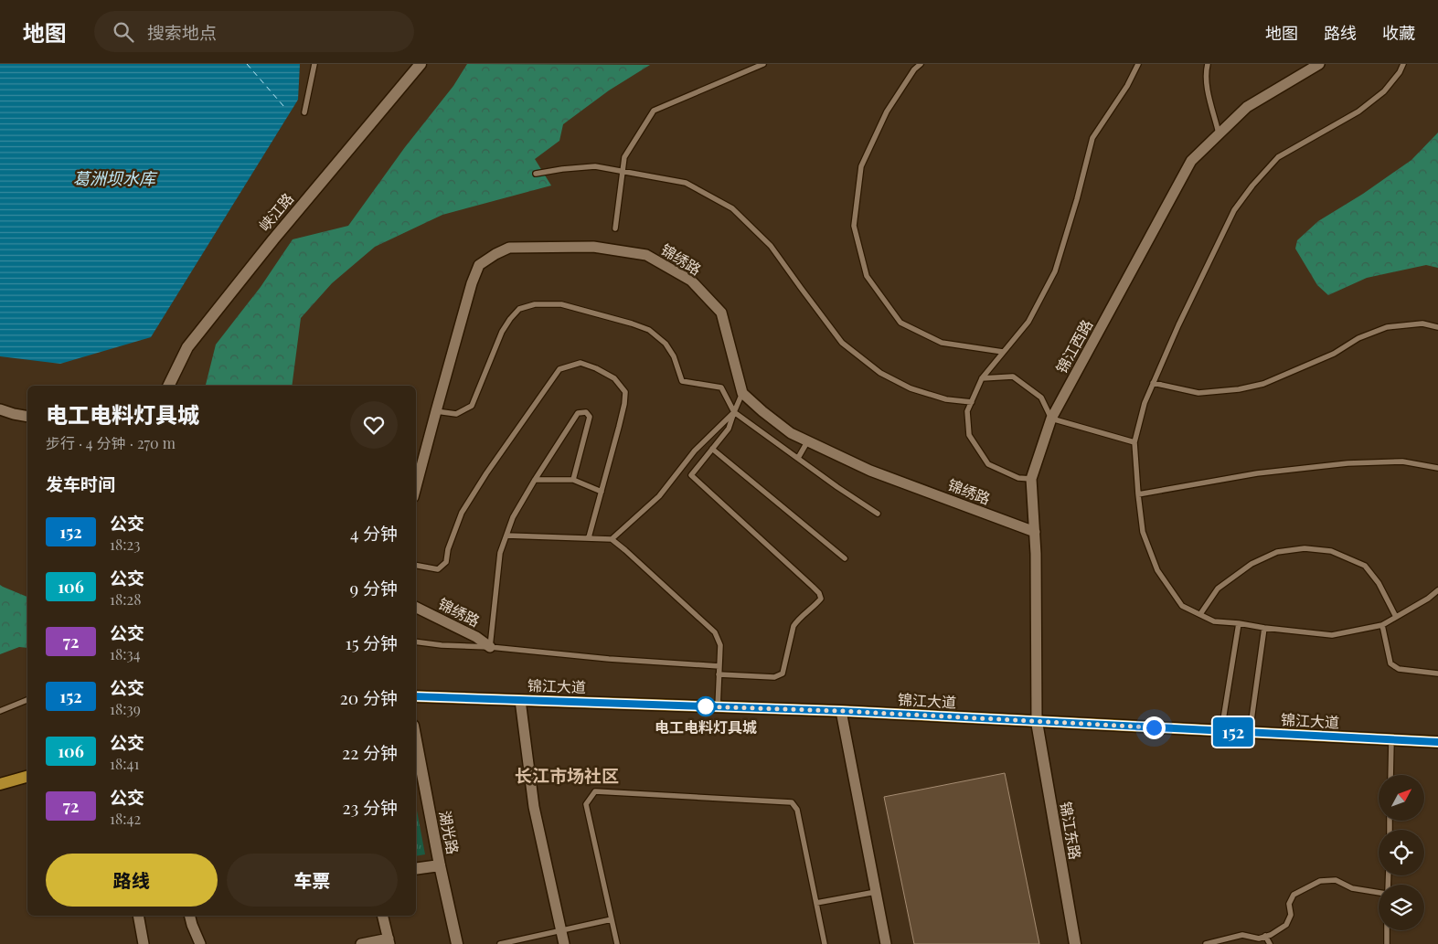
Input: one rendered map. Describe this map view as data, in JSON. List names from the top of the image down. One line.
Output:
{"streets":{"main road":["峡江路","锦江大道","锦江东路","湖光路"],"street":["锦绣路","锦江西路"]},"crossings":[["锦绣路","锦江西路"],["锦江西路","锦江大道"],["锦江西路","锦江东路"],["锦江大道","锦江东路"]],"districts":["长江市场社区"],"water":["葛洲坝水库"],"places":["电工电料灯具城"],"lines":["bus line 152"],"north":"top right","page":{"header":"地图","search":"搜索地点","nav":["地图","路线","收藏"],"on_map":"152","heading":[["电工电料灯具城","步行 · 4 分钟 · 270 m"],"发车时间"],"list":[{"mark":"152","name":"公交","note":"18:23","value":"4 分钟"},{"mark":"106","name":"公交","note":"18:28","value":"9 分钟"},{"mark":"72","name":"公交","note":"18:34","value":"15 分钟"},{"mark":"152","name":"公交","note":"18:39","value":"20 分钟"},{"mark":"106","name":"公交","note":"18:41","value":"22 分钟"},{"mark":"72","name":"公交","note":"18:42","value":"23 分钟"}],"buttons":["路线","车票"]}}
